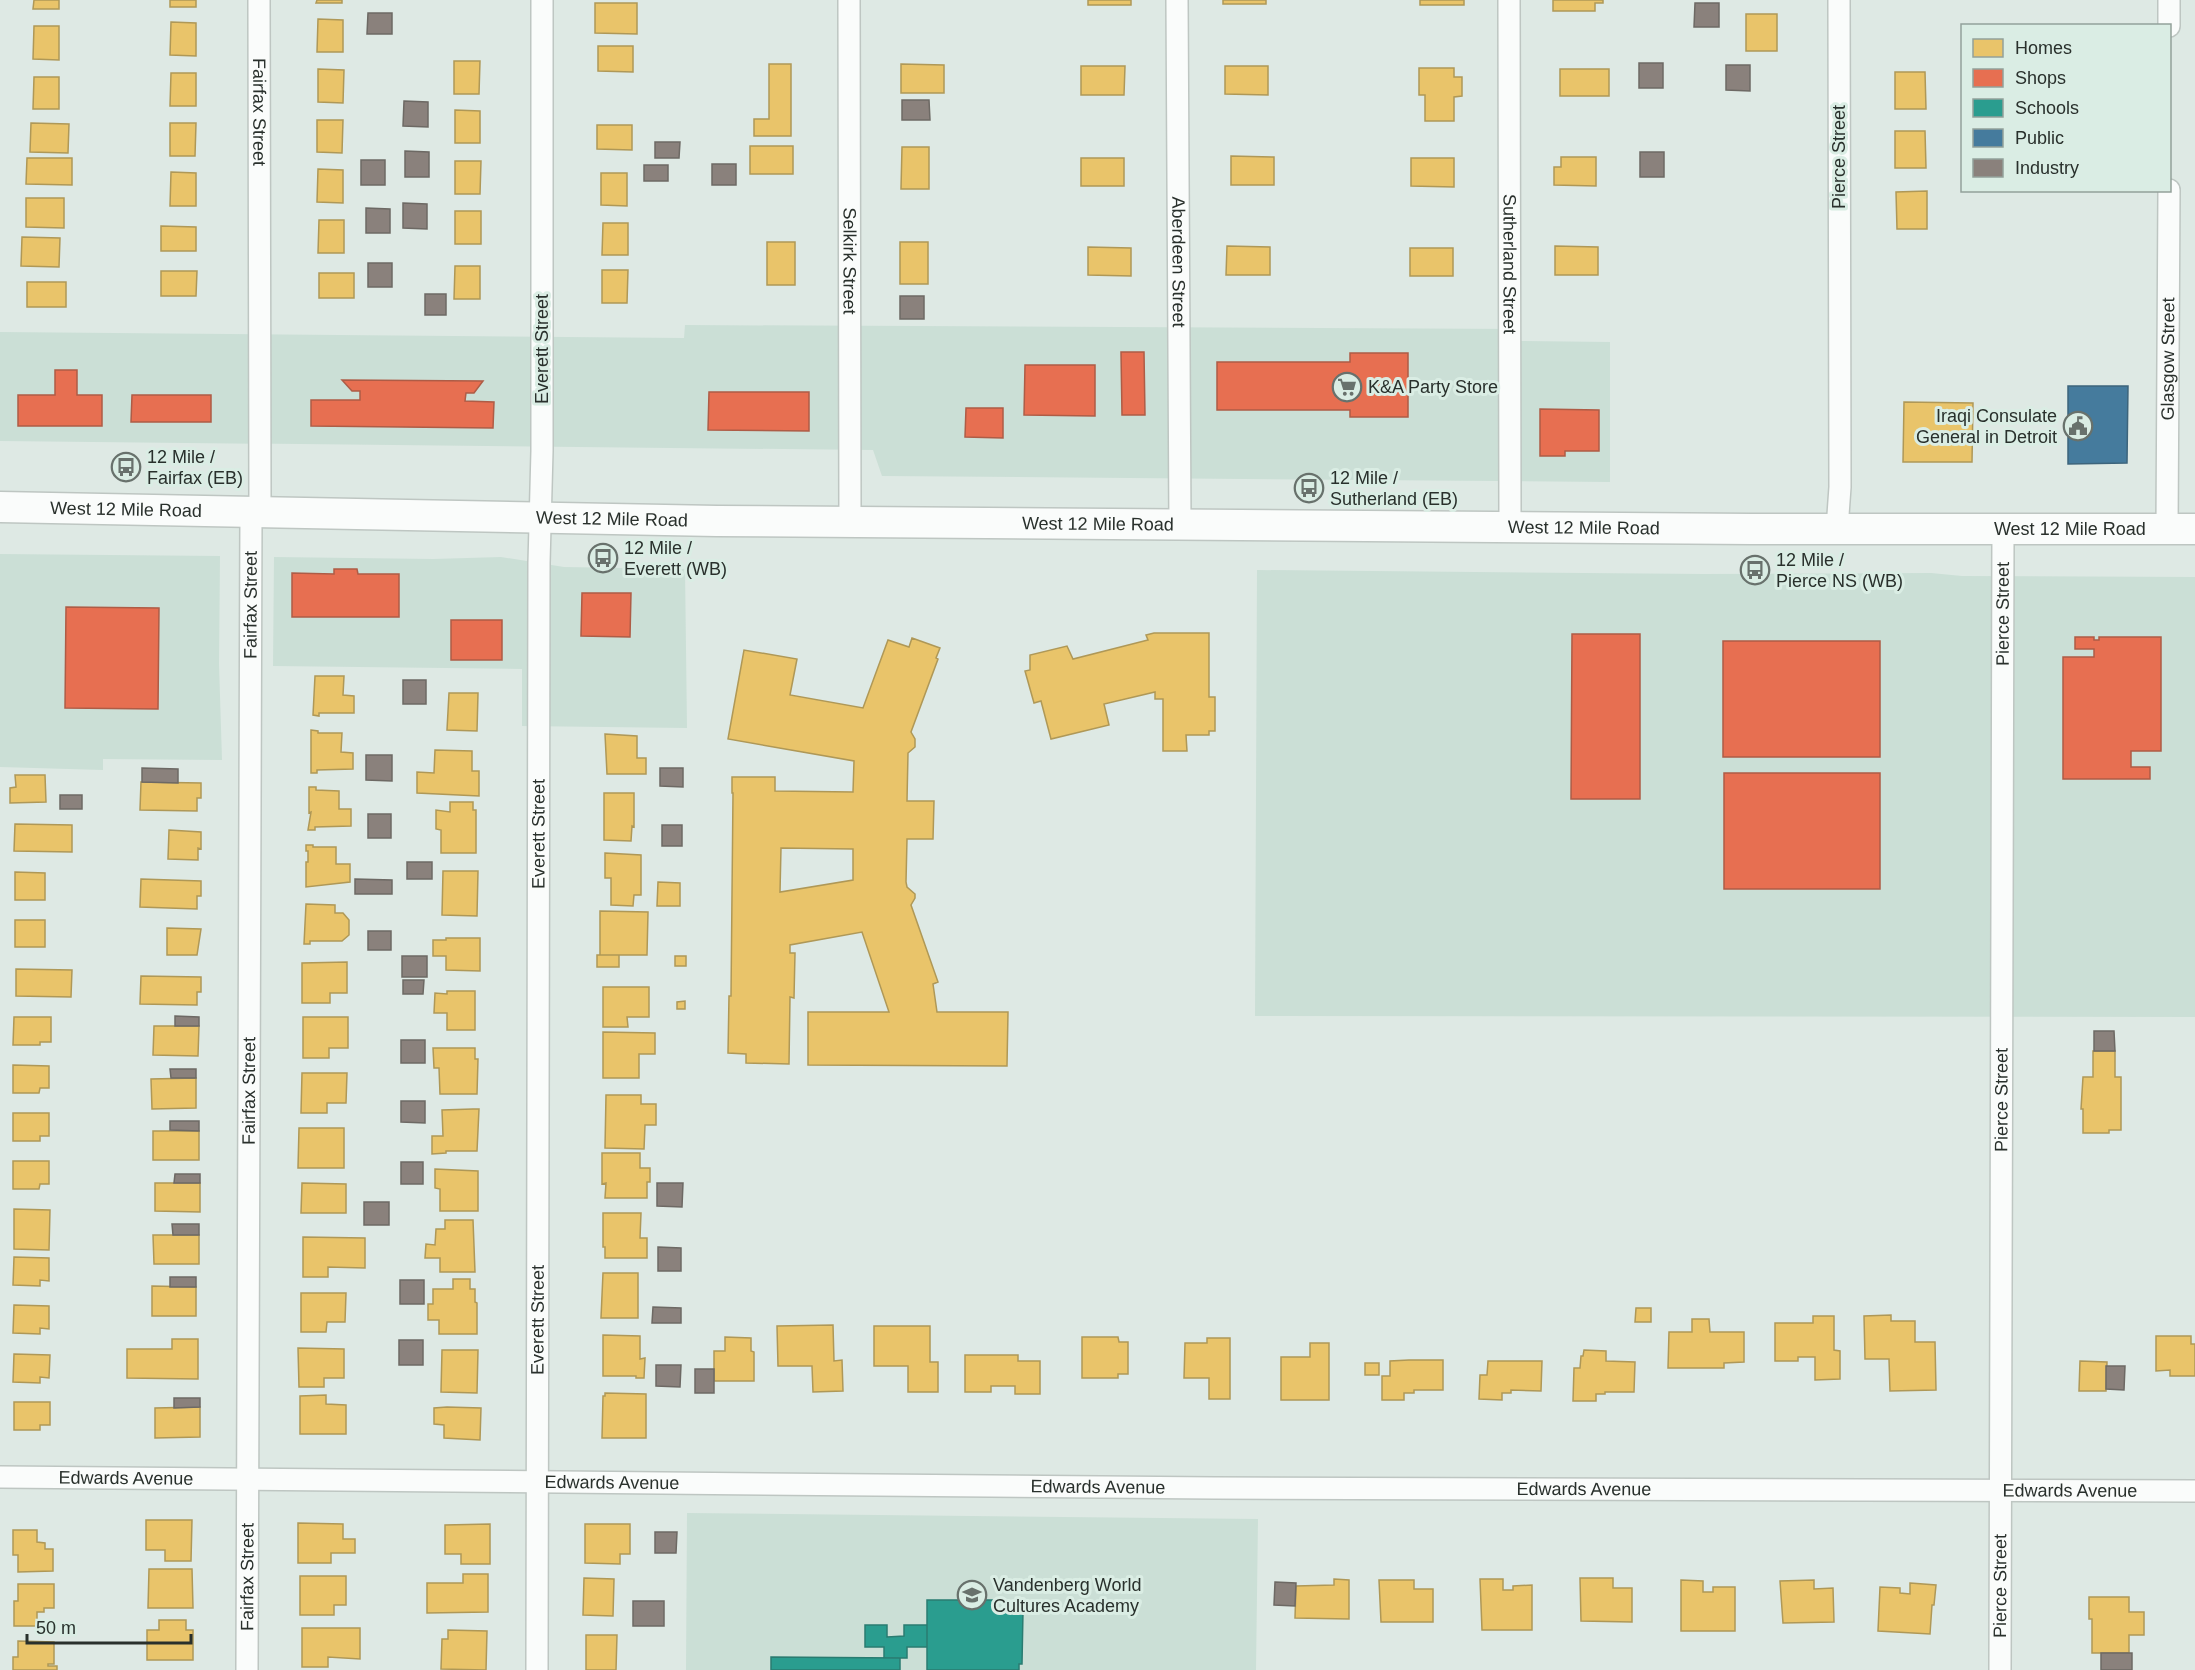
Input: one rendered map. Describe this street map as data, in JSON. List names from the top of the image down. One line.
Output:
{"streets":{"main road":["West 12 Mile Road"],"street":["Fairfax Street","Pierce Street","Selkirk Street","Aberdeen Street","Sutherland Street","Everett Street","Glasgow Street","Edwards Avenue"]},"crossings":[["Fairfax Street","West 12 Mile Road"],["Fairfax Street","Edwards Avenue"],["Pierce Street","West 12 Mile Road"],["Pierce Street","Edwards Avenue"],["Selkirk Street","West 12 Mile Road"],["Aberdeen Street","West 12 Mile Road"],["Sutherland Street","West 12 Mile Road"],["Everett Street","West 12 Mile Road"],["Everett Street","Edwards Avenue"],["Glasgow Street","West 12 Mile Road"]],"places":{"supermarket":["K&A Party Store"],"public building":["Iraqi Consulate General in Detroit"],"bus stop":["12 Mile / Fairfax (EB)","12 Mile / Sutherland (EB)","12 Mile / Everett (WB)","12 Mile / Pierce NS (WB)"],"school or university":["Vandenberg World Cultures Academy"]},"legend":["Homes","Shops","Schools","Public","Industry"],"scale_bar":"50 m"}
